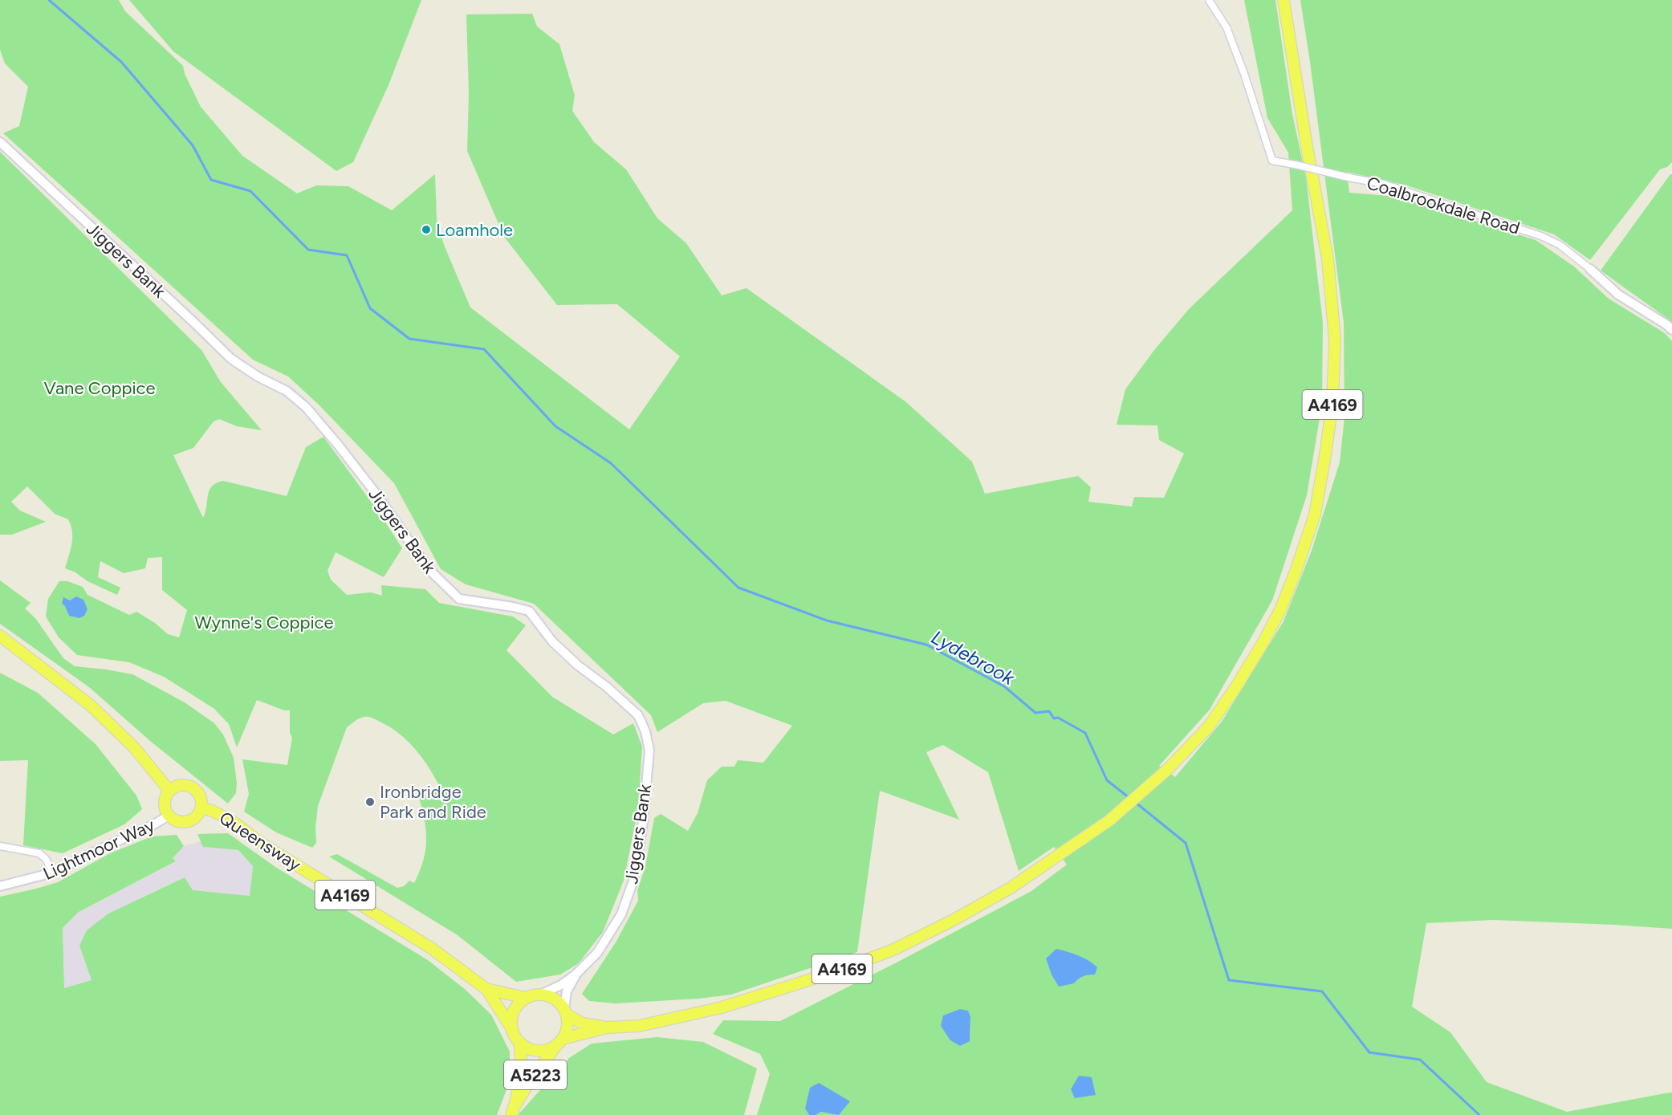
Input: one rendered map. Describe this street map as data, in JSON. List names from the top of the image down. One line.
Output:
{"streets":{"main road":["A4169","Queensway","A5223"],"street":["Coalbrookdale Road","Jiggers Bank","Lightmoor Way"]},"crossings":[["Jiggers Bank","A4169"],["Jiggers Bank","Queensway"],["Jiggers Bank","A5223"],["A4169","Queensway"],["A4169","A5223"],["Queensway","Lightmoor Way"],["Queensway","A5223"]],"water":["Lydebrook"],"parks":["Vane Coppice","Wynne's Coppice"],"places":["Loamhole","Ironbridge Park and Ride"]}
